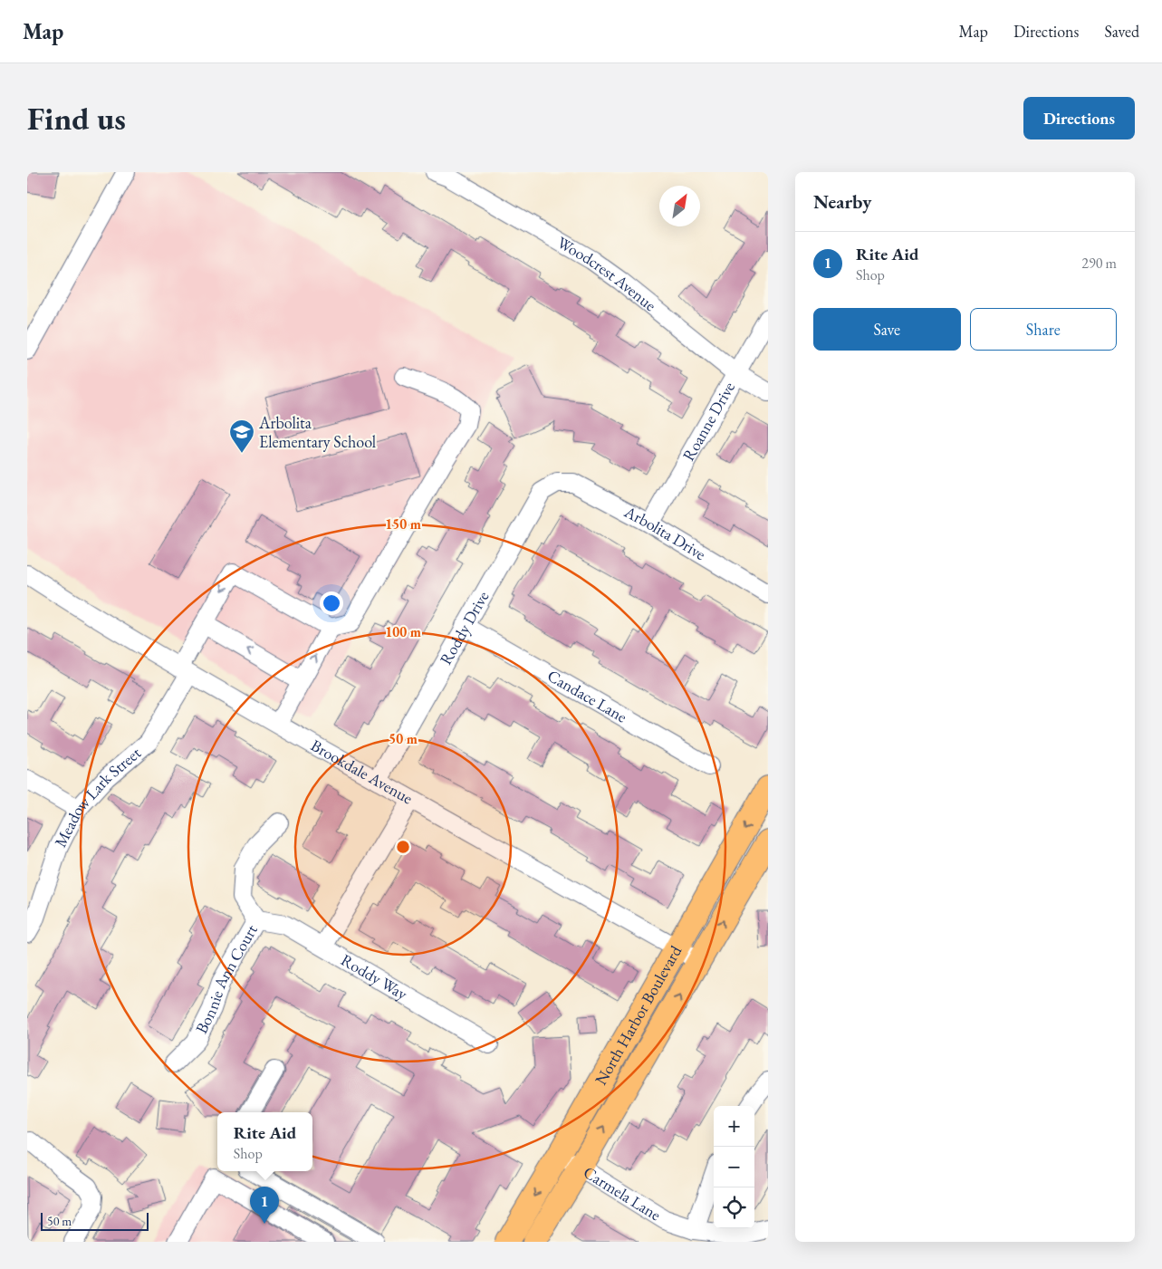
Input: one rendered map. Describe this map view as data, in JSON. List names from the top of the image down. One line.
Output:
{"streets":{"main road":["North Harbor Boulevard"],"street":["Woodcrest Avenue","Roanne Drive","Arbolita Drive","Roddy Drive","Candace Lane","Brookdale Avenue","Meadow Lark Street","Roddy Way","Bonnie Ann Court","Carmela Lane"]},"crossings":[["Woodcrest Avenue","Roanne Drive"],["Roanne Drive","Arbolita Drive"],["Arbolita Drive","Roddy Drive"],["Roddy Drive","Candace Lane"],["Roddy Drive","Brookdale Avenue"],["Brookdale Avenue","Meadow Lark Street"],["Brookdale Avenue","North Harbor Boulevard"],["Roddy Way","Bonnie Ann Court"],["North Harbor Boulevard","Carmela Lane"]],"places":{"school or university":["Arbolita Elementary School"]},"scale_bar":"50 m","north":"top right","page":{"header":"Map","nav":["Map","Directions","Saved"],"buttons":["Directions",["Save","Share"]],"title":"Find us","heading":"Nearby","list":[{"mark":"1","name":"Rite Aid","note":"Shop","value":"290 m"}],"map_buttons":["+","−"],"popup":["Rite Aid","Shop"],"pins":"1","scale":"50 m"},"rings":["150 m","100 m","50 m"]}
